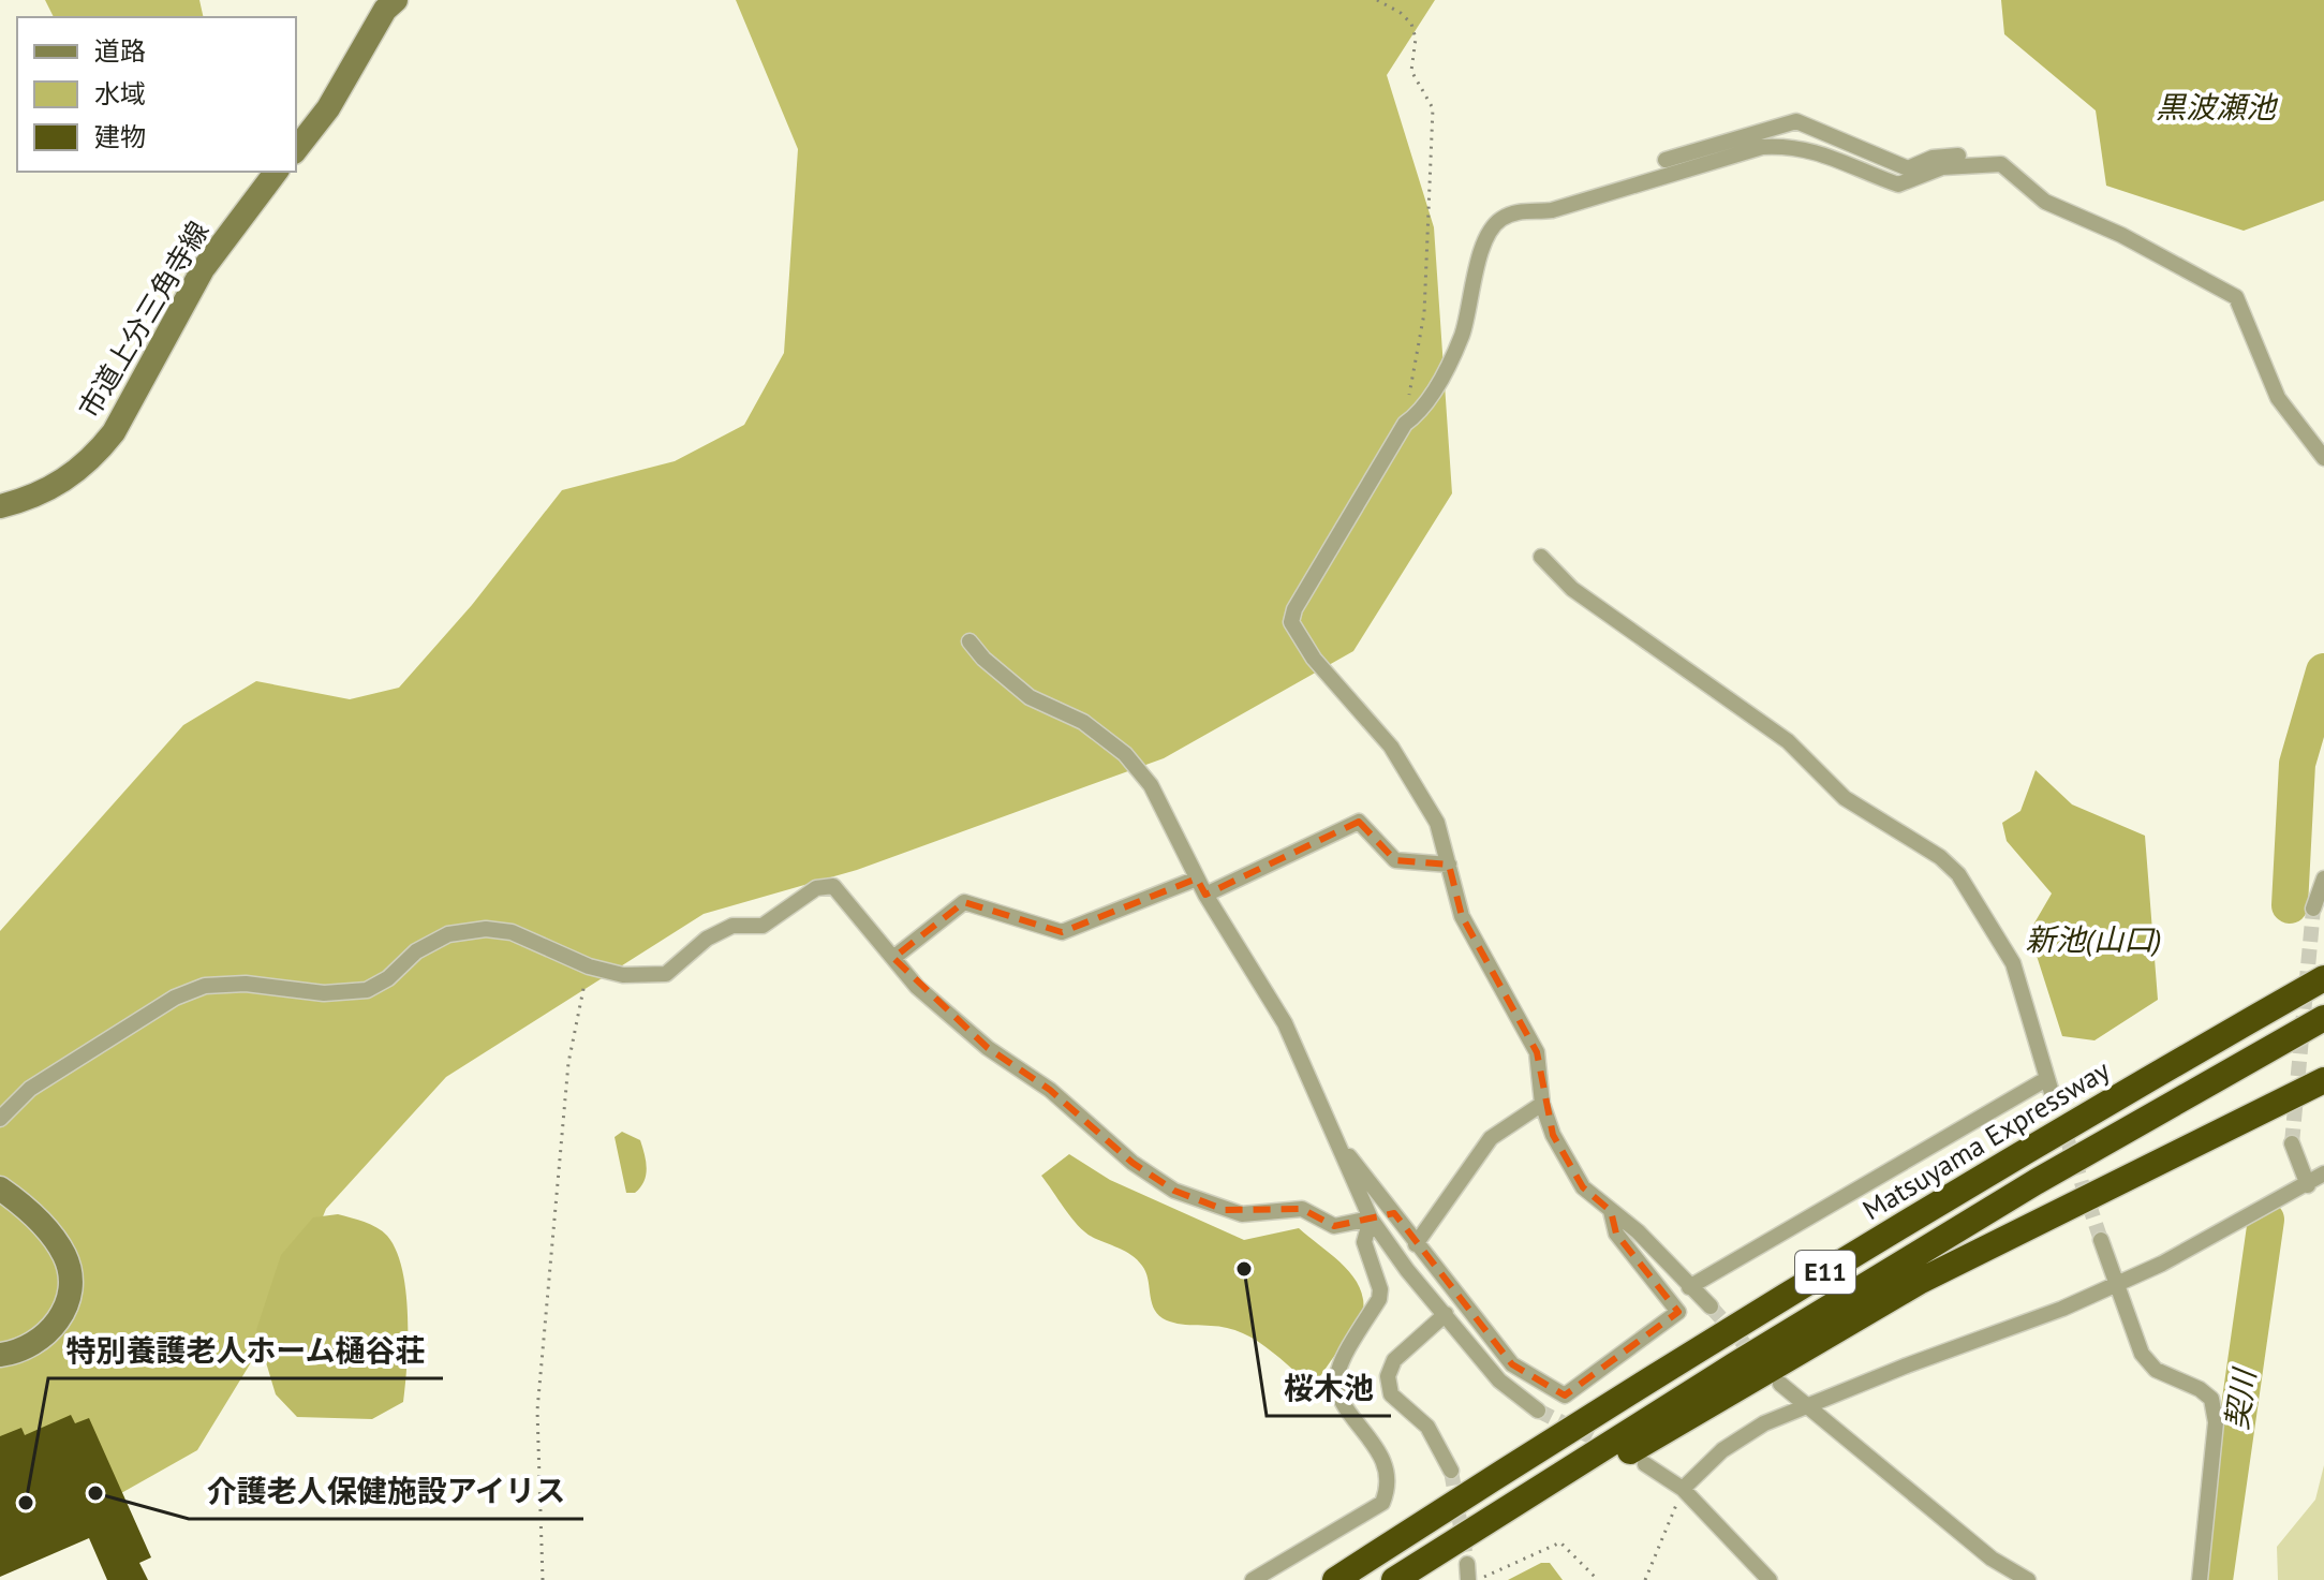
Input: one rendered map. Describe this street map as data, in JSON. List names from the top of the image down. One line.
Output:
{"streets":{"highway":["Matsuyama Expressway","E11"],"street":["市道上分三角寺線"]},"water":["黒波瀬池","新池(山口)","契川"],"places":["桜木池","介護老人保健施設アイリス","特別養護老人ホーム樋谷荘"],"legend":["道路","水域","建物"]}
